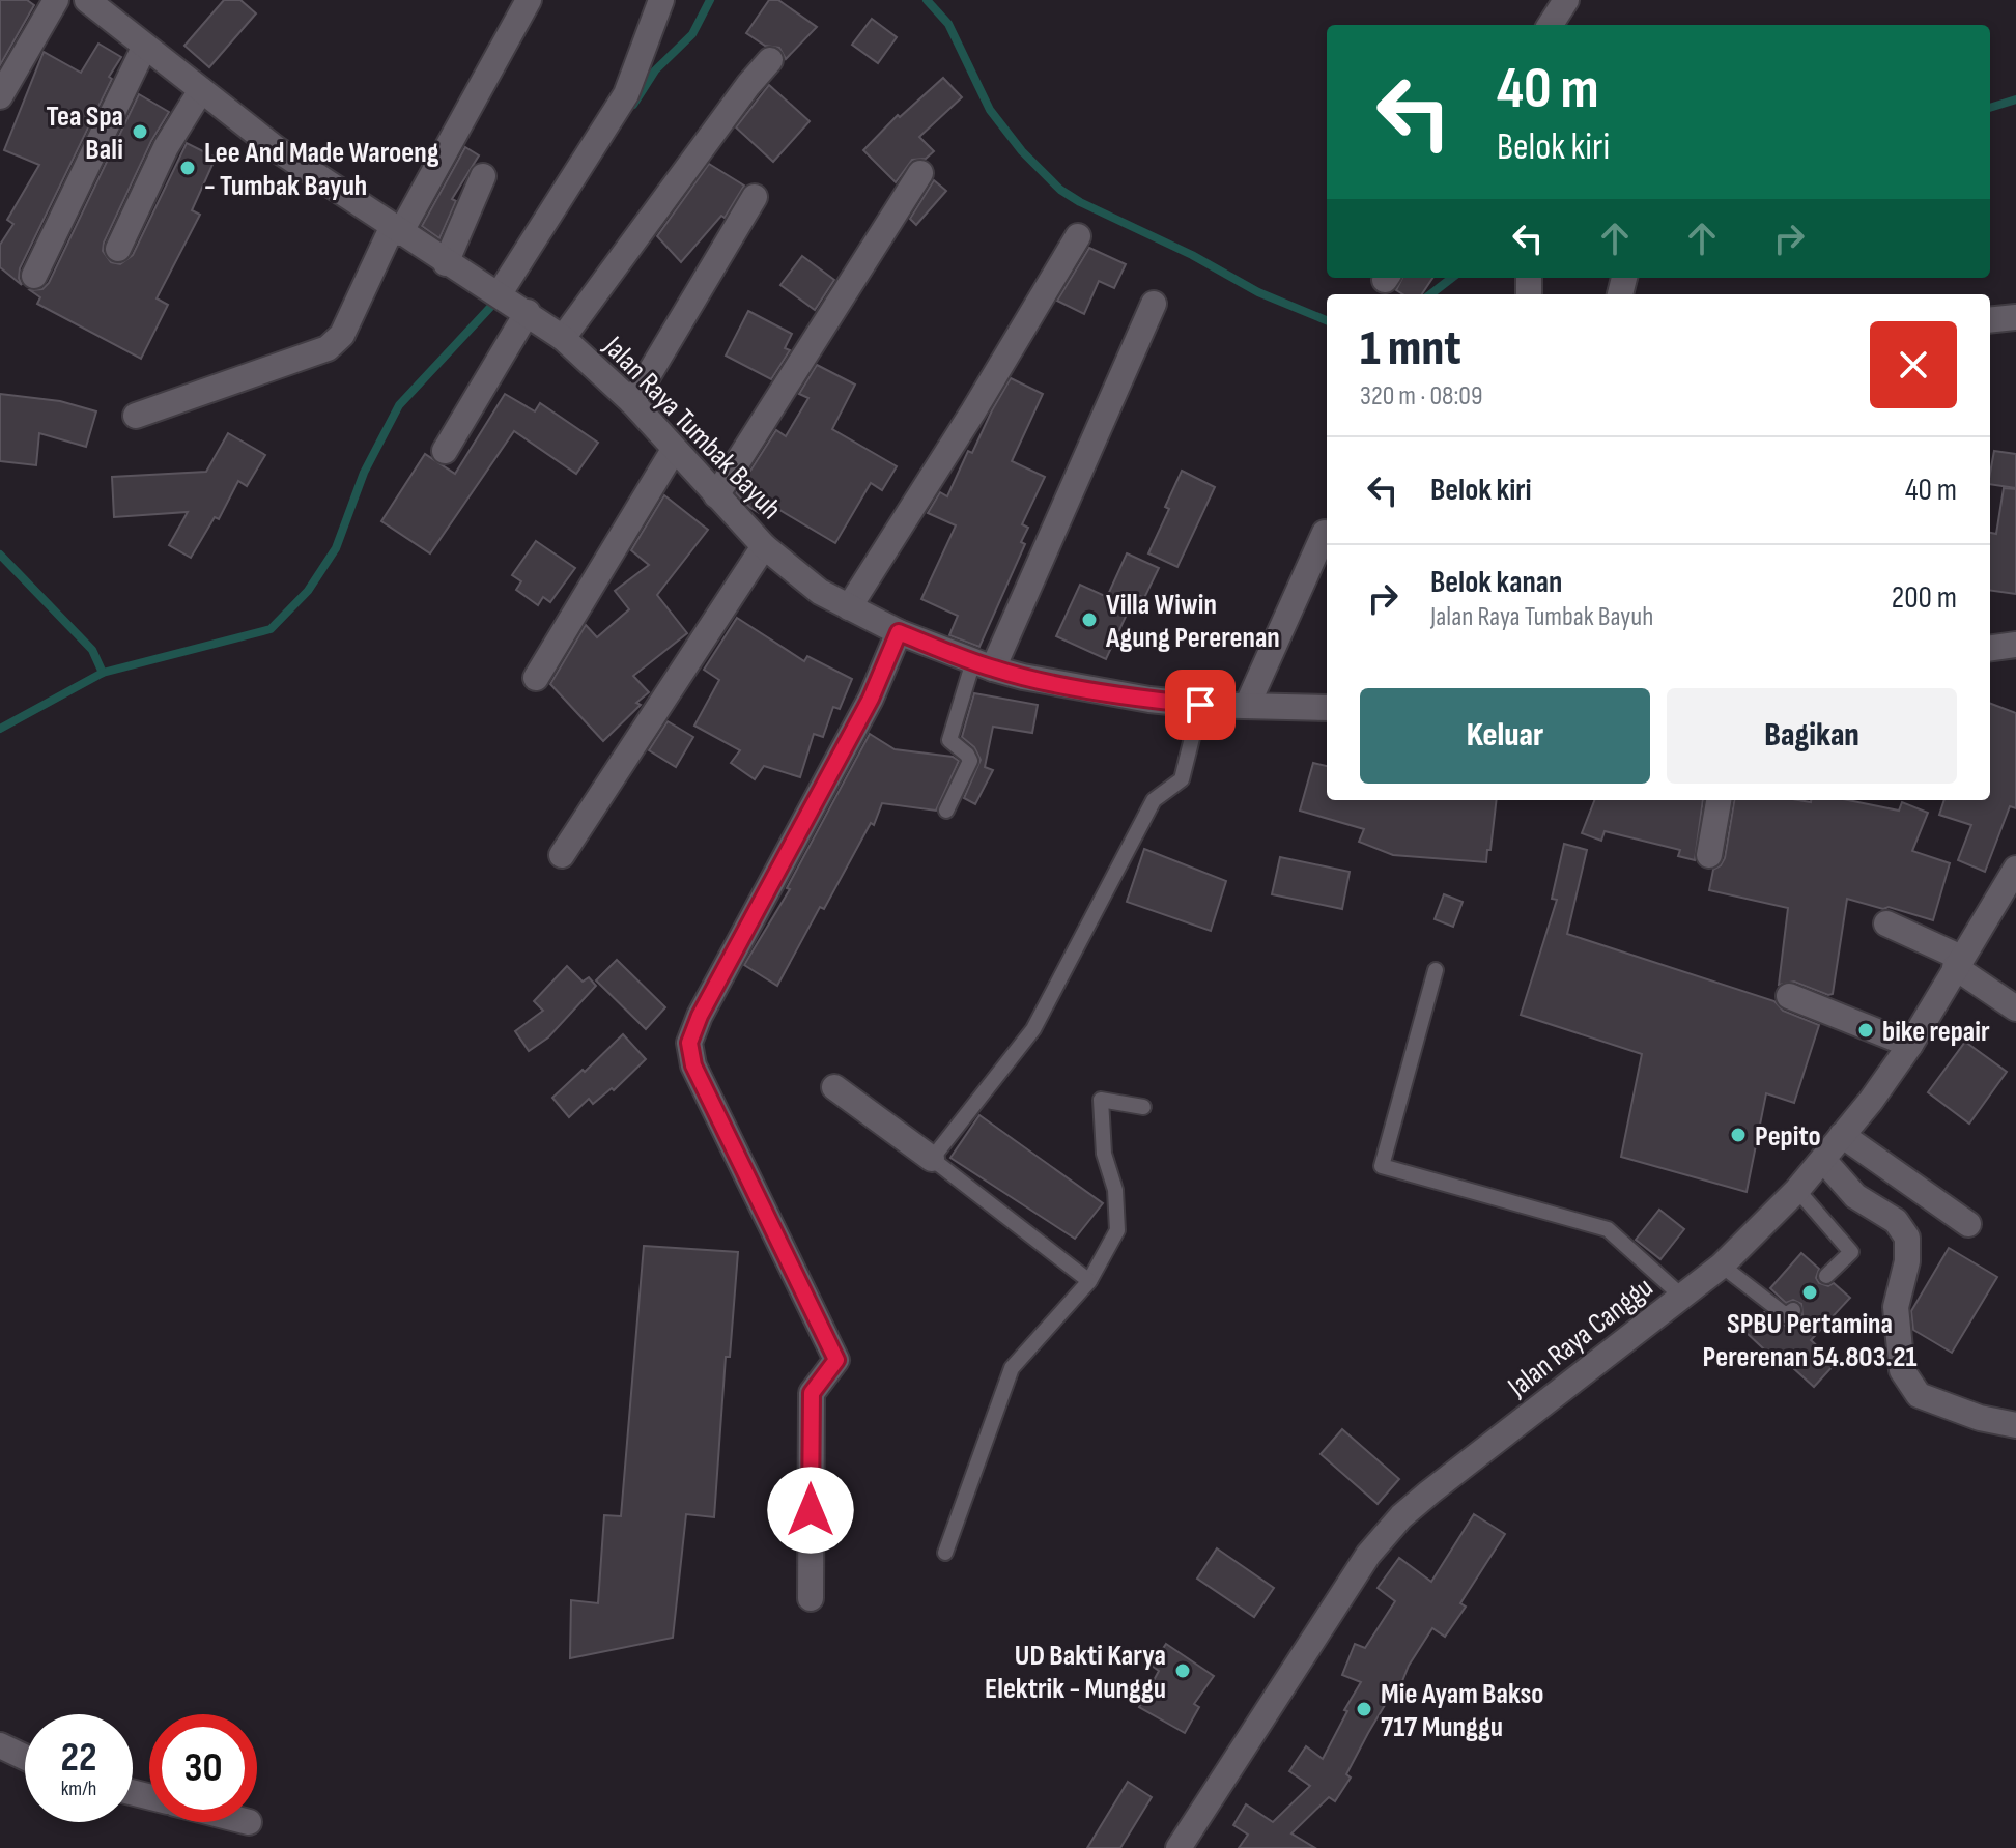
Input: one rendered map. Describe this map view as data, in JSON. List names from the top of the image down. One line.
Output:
{"streets":{"street":["Jalan Raya Tumbak Bayuh","Jalan Raya Canggu"]},"places":["Tea Spa Bali","Lee And Made Waroeng - Tumbak Bayuh","Villa Wiwin Agung Pererenan","bike repair","Pepito","SPBU Pertamina Pererenan 54.803.21","UD Bakti Karya Elektrik - Munggu","Mie Ayam Bakso 717 Munggu"],"page":{"turn":["40 m","Belok kiri"],"heading":["1 mnt","320 m · 08:09"],"list":[{"name":"Belok kiri","value":"40 m"},{"name":"Belok kanan","note":"Jalan Raya Tumbak Bayuh","value":"200 m"}],"buttons":["Keluar","Bagikan"],"speed":"22 km/h","limit":"30"}}
